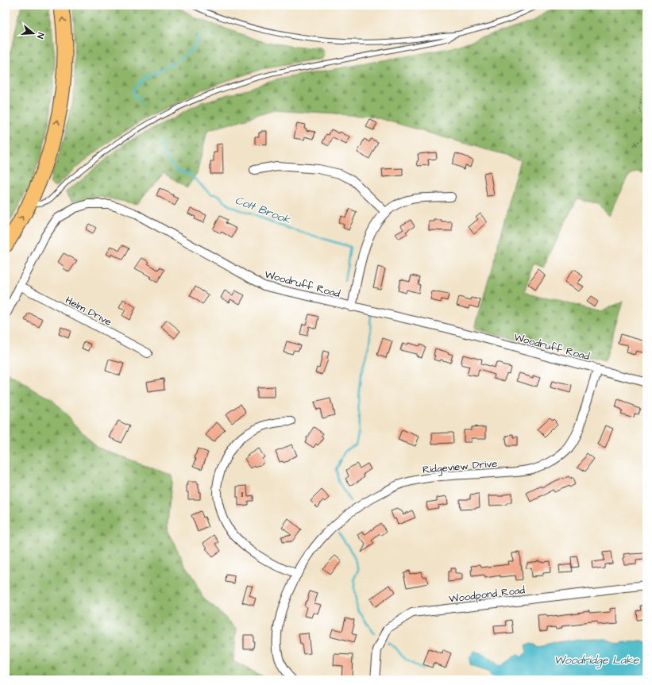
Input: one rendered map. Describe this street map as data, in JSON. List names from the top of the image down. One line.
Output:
{"streets":{"street":["Woodruff Road","Helm Drive","Ridgeview Drive","Woodpond Road"]},"crossings":[["Woodruff Road","Helm Drive"],["Woodruff Road","Ridgeview Drive"]],"water":["Colt Brook","Woodridge Lake"],"house_numbers":["11"],"north":"right"}
